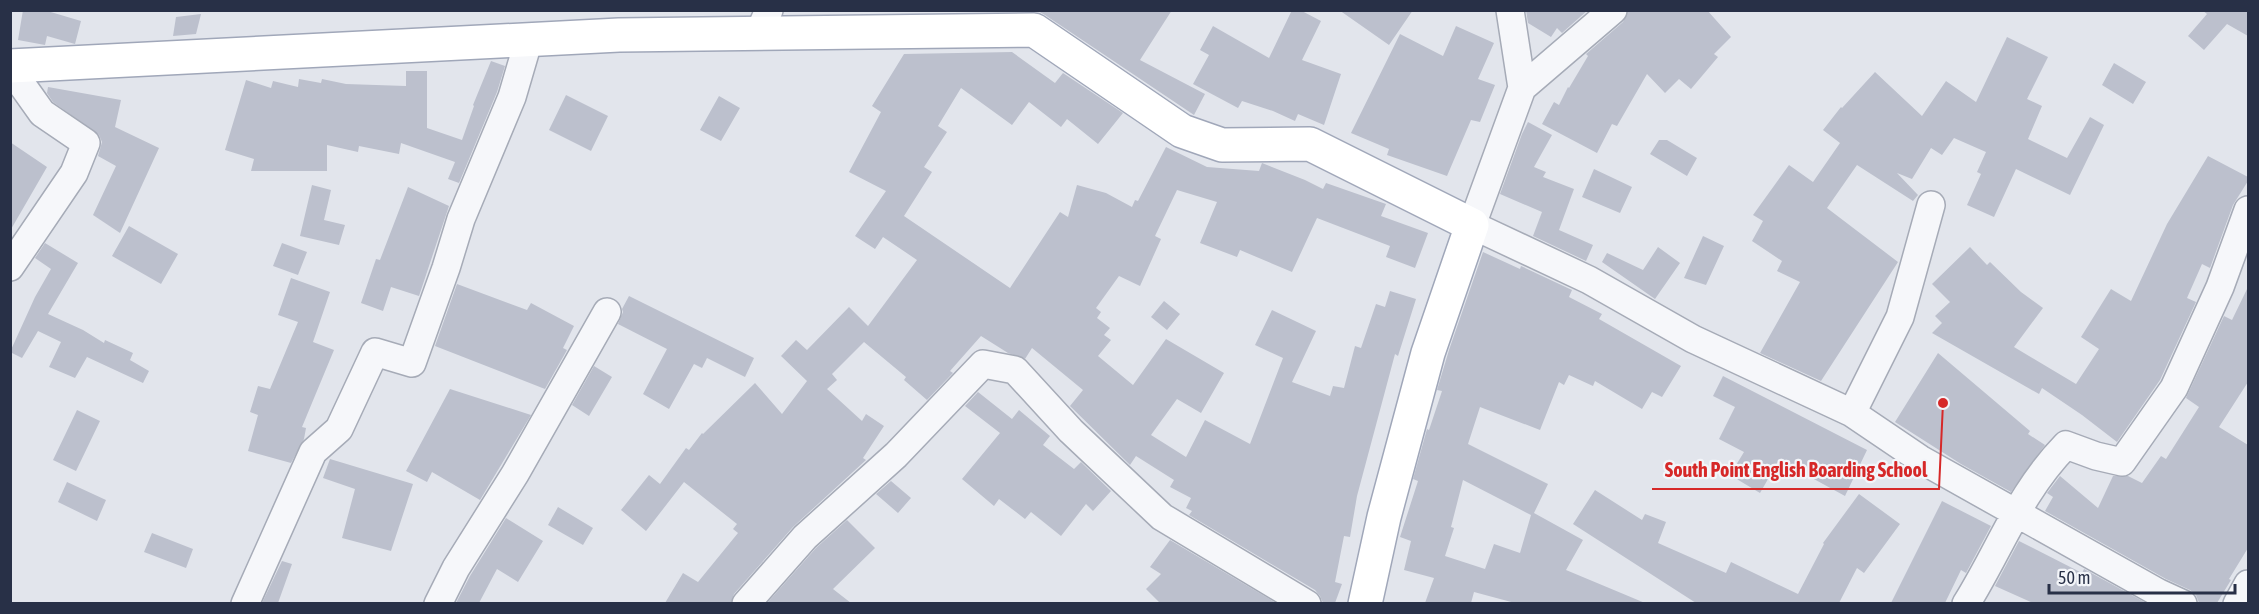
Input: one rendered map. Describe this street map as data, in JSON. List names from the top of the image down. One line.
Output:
{"places":["South Point English Boarding School"],"scale_bar":"50 m"}
